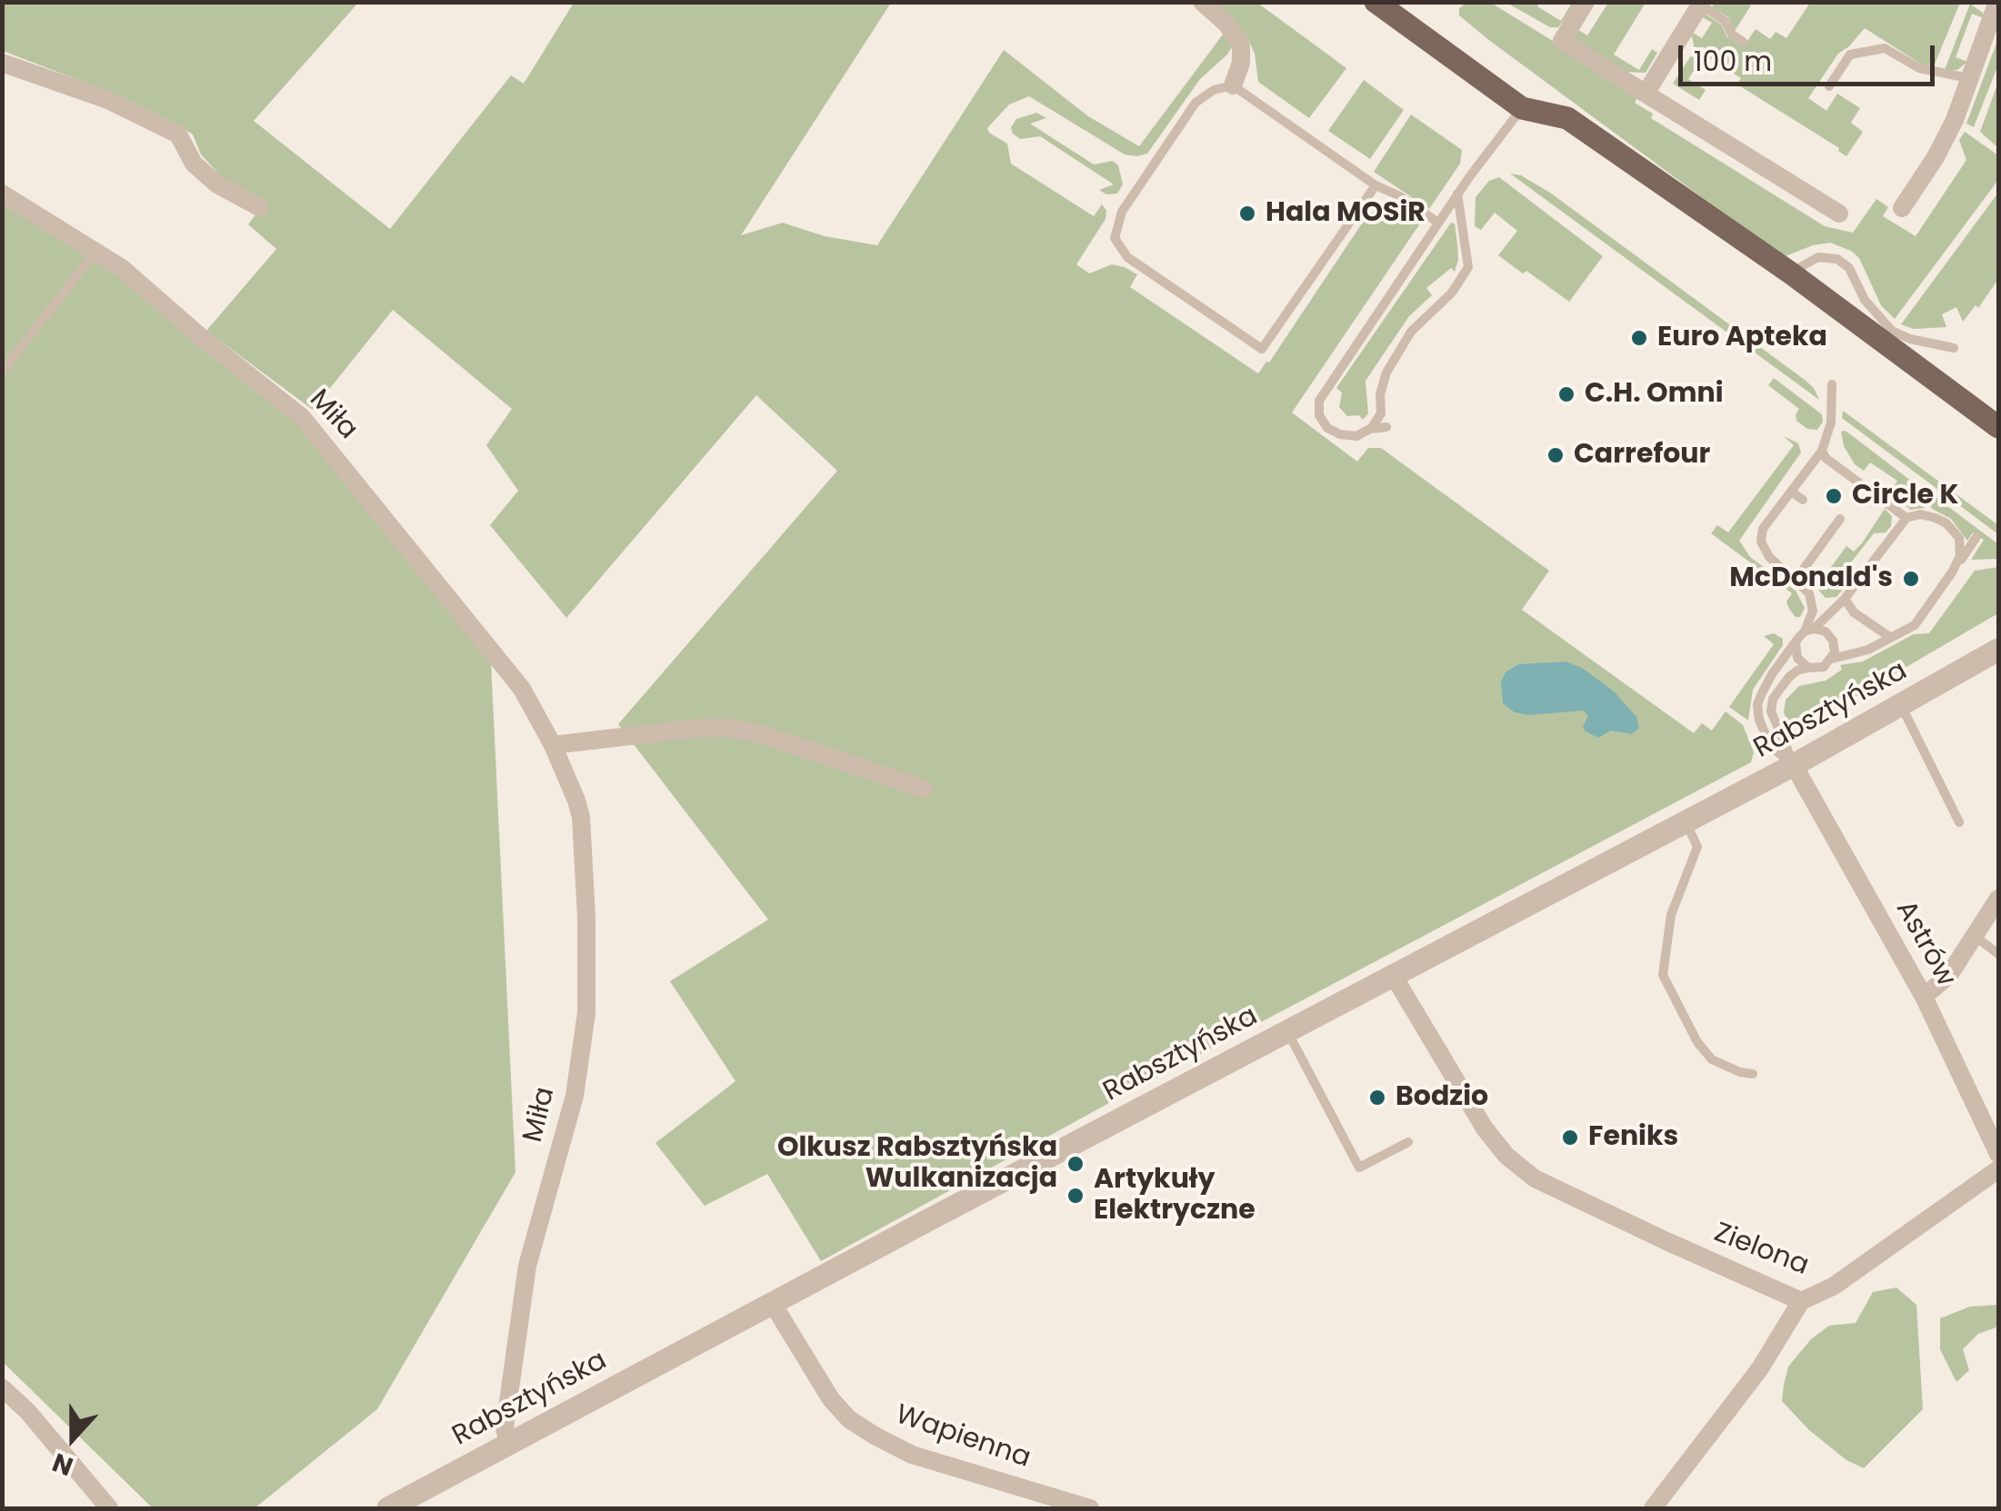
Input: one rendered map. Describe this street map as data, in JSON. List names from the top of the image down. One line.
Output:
{"streets":{"street":["Miła","Rabsztyńska","Astrów","Zielona","Wapienna"]},"crossings":[["Miła","Rabsztyńska"],["Rabsztyńska","Astrów"],["Rabsztyńska","Zielona"],["Rabsztyńska","Wapienna"]],"places":["Hala MOSiR","Euro Apteka","C.H. Omni","Carrefour","Circle K","McDonald's","Bodzio","Feniks","Olkusz Rabsztyńska Wulkanizacja","Artykuły Elektryczne"],"scale_bar":"100 m","north":"bottom"}
